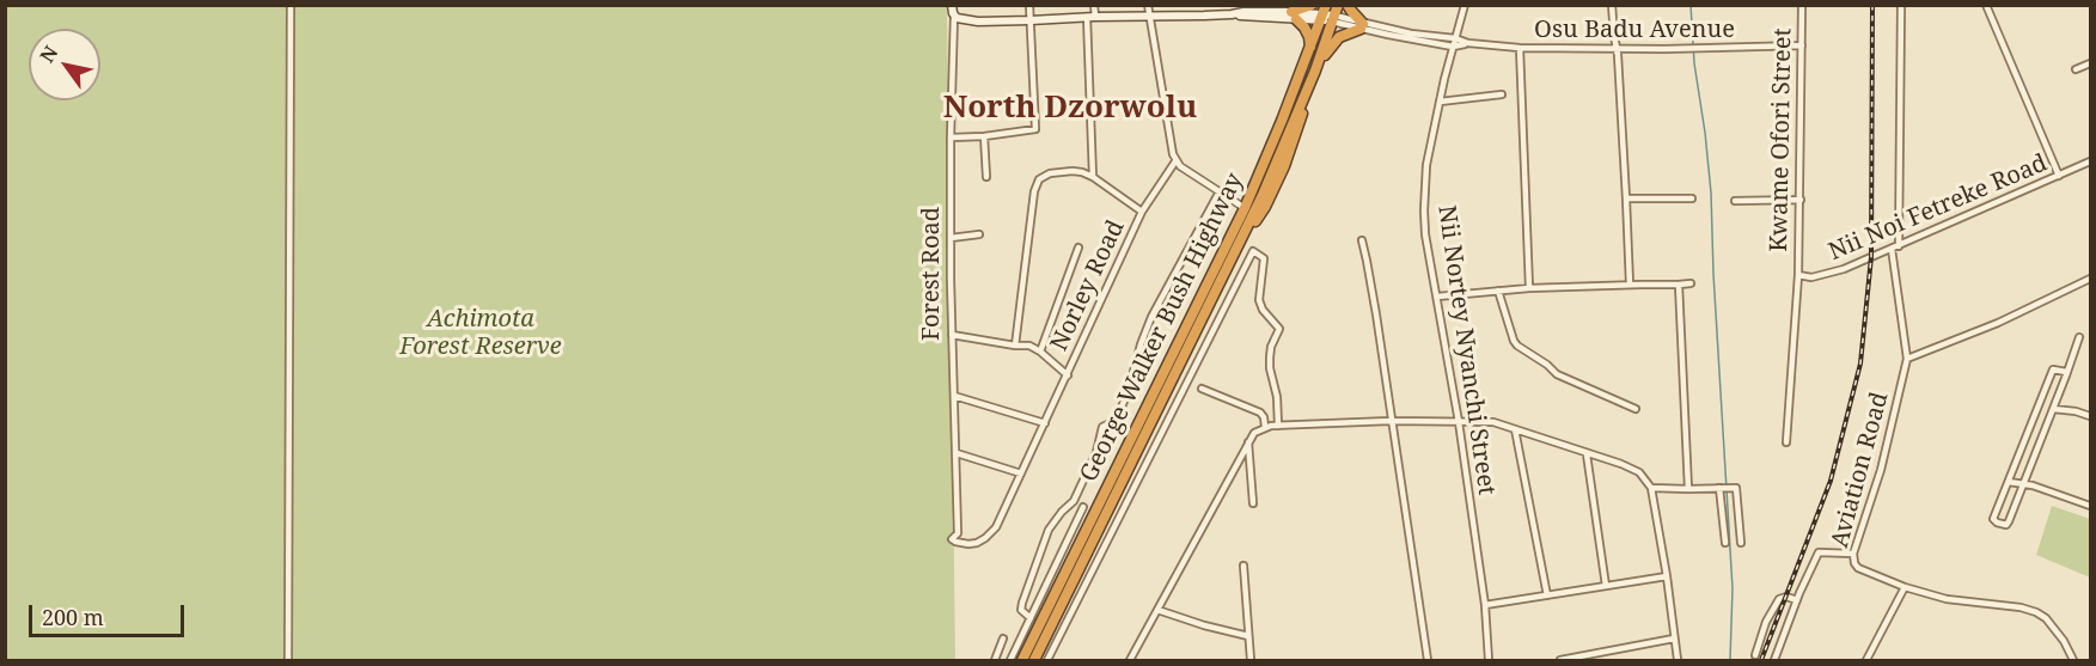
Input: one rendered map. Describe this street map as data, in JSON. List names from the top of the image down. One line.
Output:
{"streets":{"highway":["George Walker Bush Highway"],"main road":["Forest Road"],"street":["Osu Badu Avenue","Kwame Ofori Street","Nii Noi Fetreke Road","Norley Road","Nii Nortey Nyanchi Street","Aviation Road"]},"crossings":[["Osu Badu Avenue","Kwame Ofori Street"],["Osu Badu Avenue","George Walker Bush Highway"],["Osu Badu Avenue","Nii Nortey Nyanchi Street"],["Kwame Ofori Street","Nii Noi Fetreke Road"],["Nii Noi Fetreke Road","Aviation Road"],["Forest Road","Norley Road"]],"districts":["North Dzorwolu"],"parks":["Achimota Forest Reserve"],"scale_bar":"200 m","north":"top left"}
